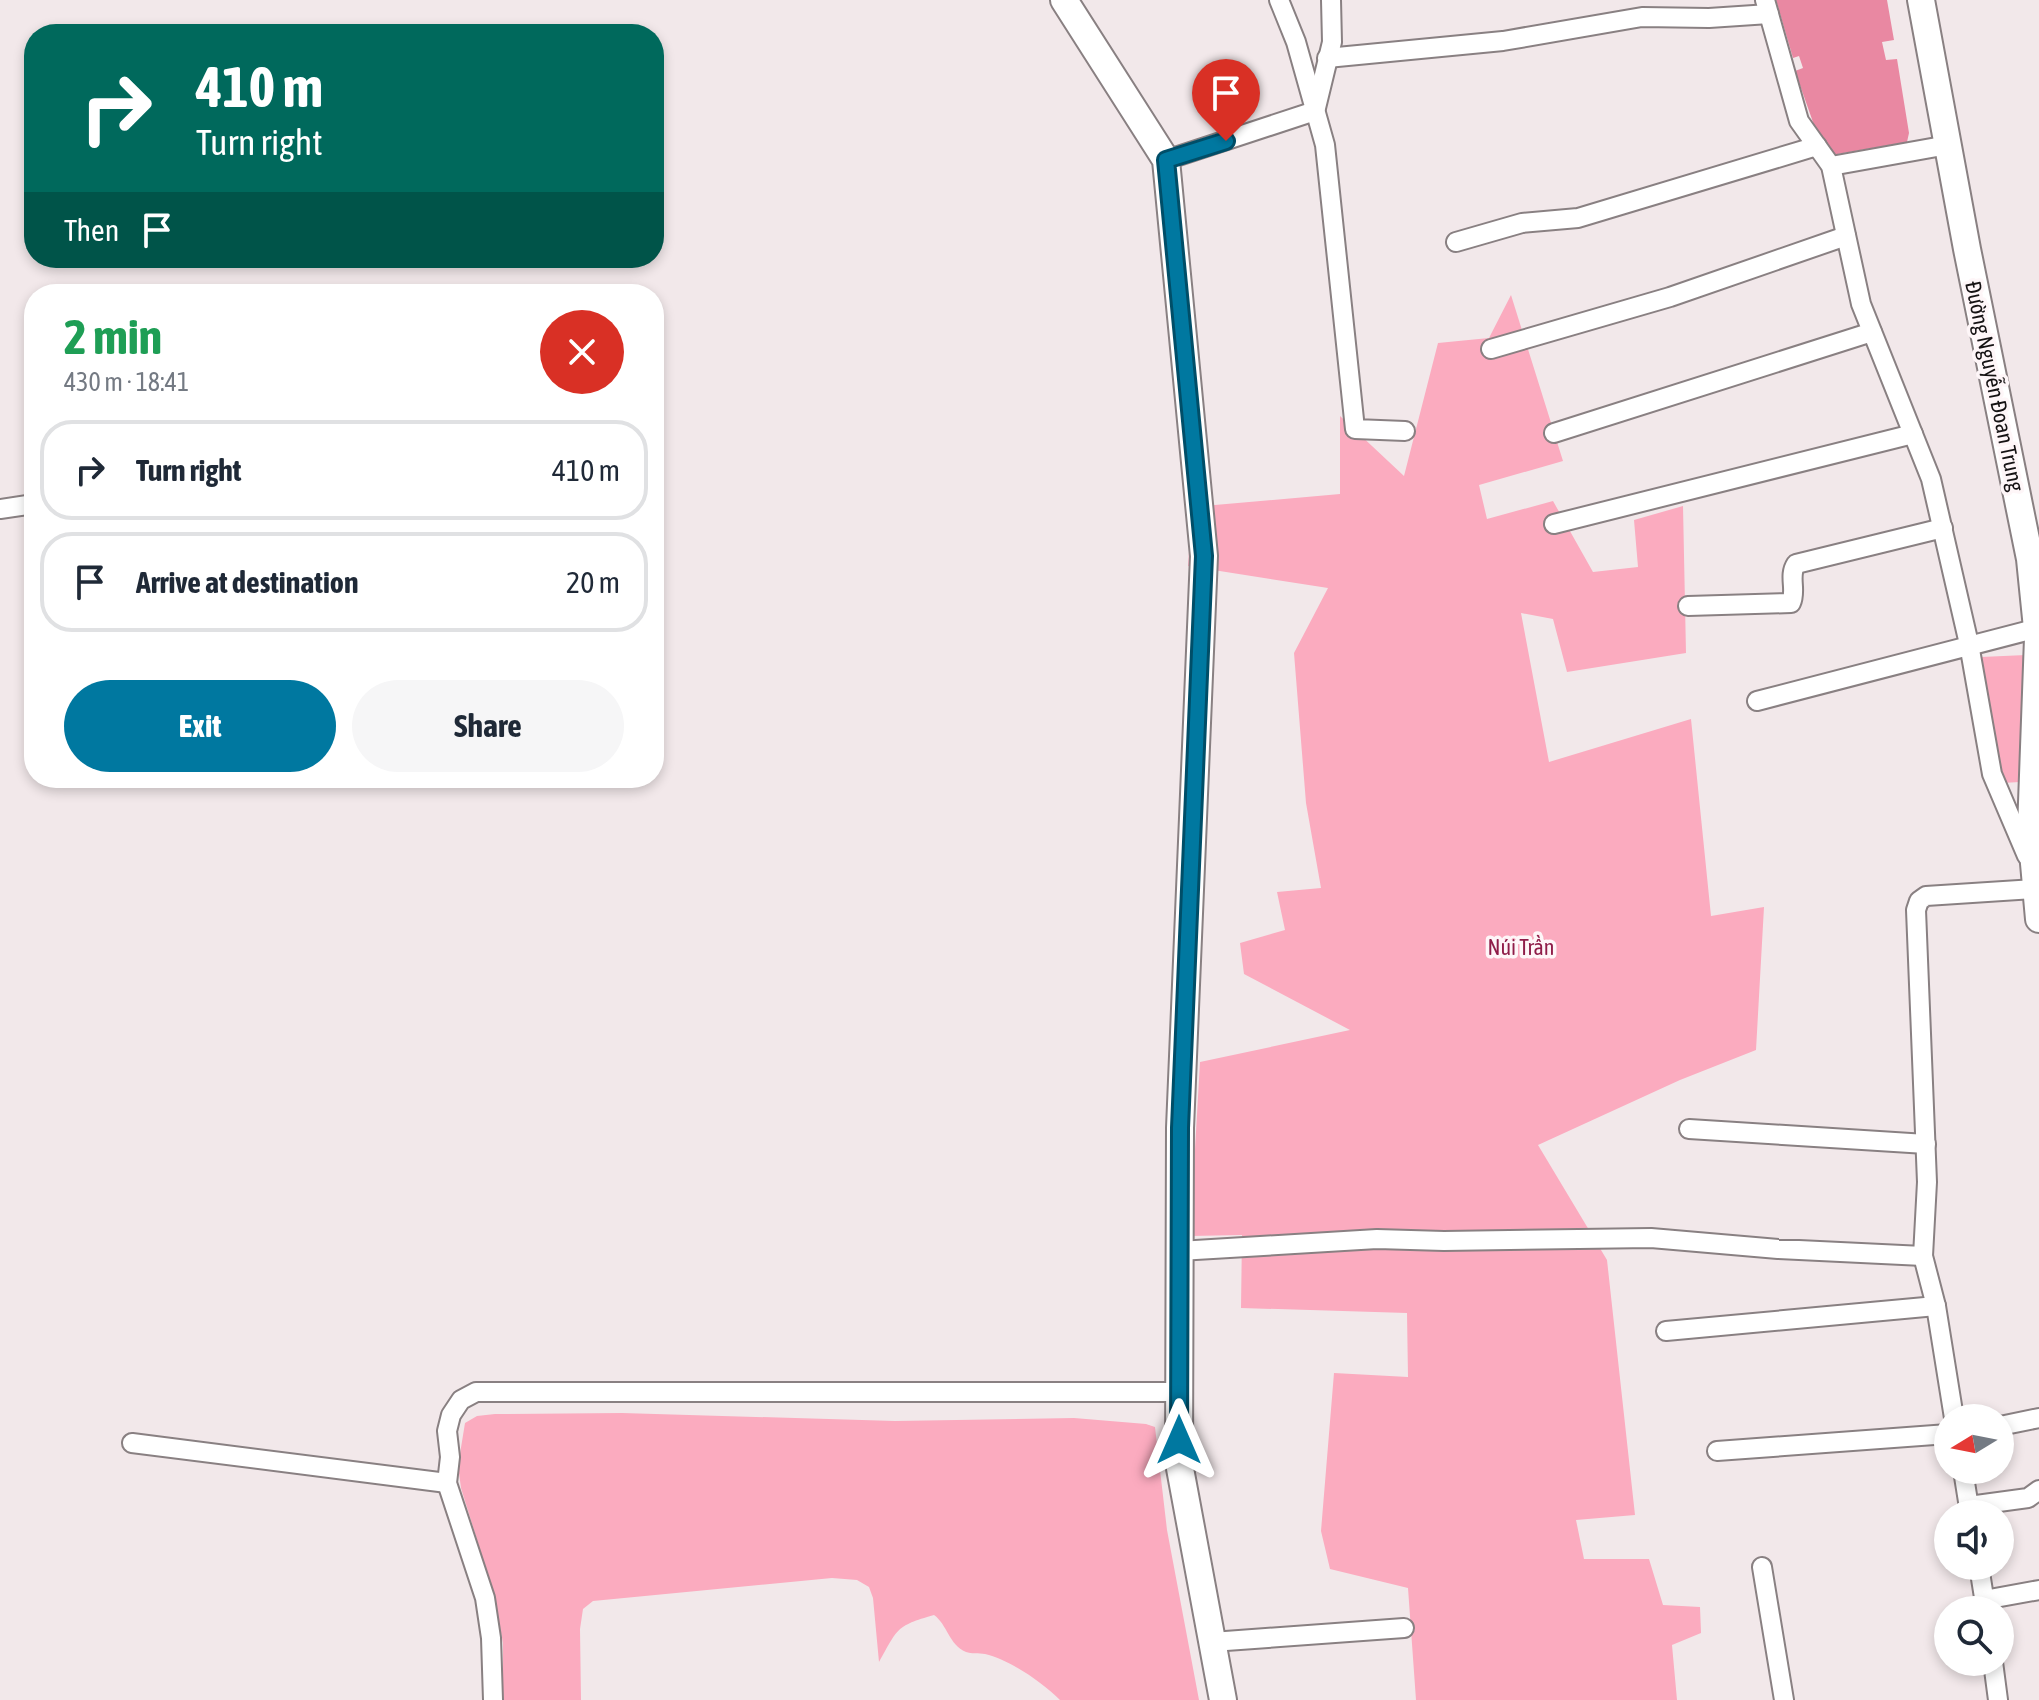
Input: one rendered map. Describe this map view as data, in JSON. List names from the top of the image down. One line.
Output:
{"streets":{"street":["Đường Nguyễn Đoan Trung"]},"parks":["Núi Trần"],"north":"left","page":{"turn":["410 m","Turn right"],"then":"Then","heading":["2 min","430 m · 18:41"],"list":[{"name":"Turn right","value":"410 m"},{"name":"Arrive at destination","value":"20 m"}],"buttons":["Exit","Share"]}}
